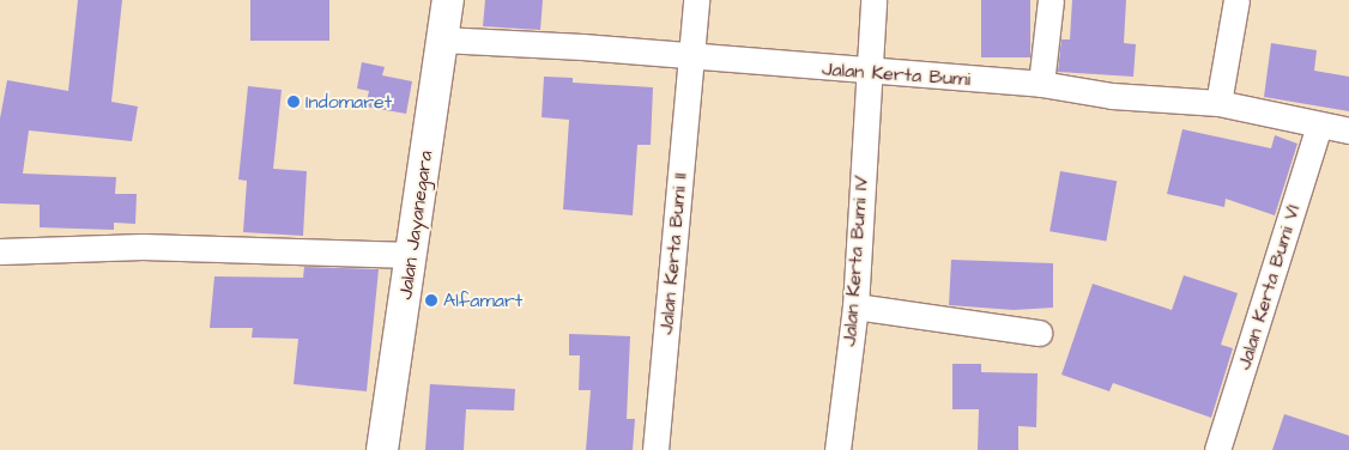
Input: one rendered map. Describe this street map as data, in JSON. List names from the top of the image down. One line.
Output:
{"streets":{"street":["Jalan Kerta Bumi","Jalan Jayanegara","Jalan Kerta Bumi II","Jalan Kerta Bumi IV","Jalan Kerta Bumi VI"]},"crossings":[["Jalan Kerta Bumi","Jalan Jayanegara"],["Jalan Kerta Bumi","Jalan Kerta Bumi II"],["Jalan Kerta Bumi","Jalan Kerta Bumi IV"],["Jalan Kerta Bumi","Jalan Kerta Bumi VI"]],"places":["Indomaret","Alfamart"]}
